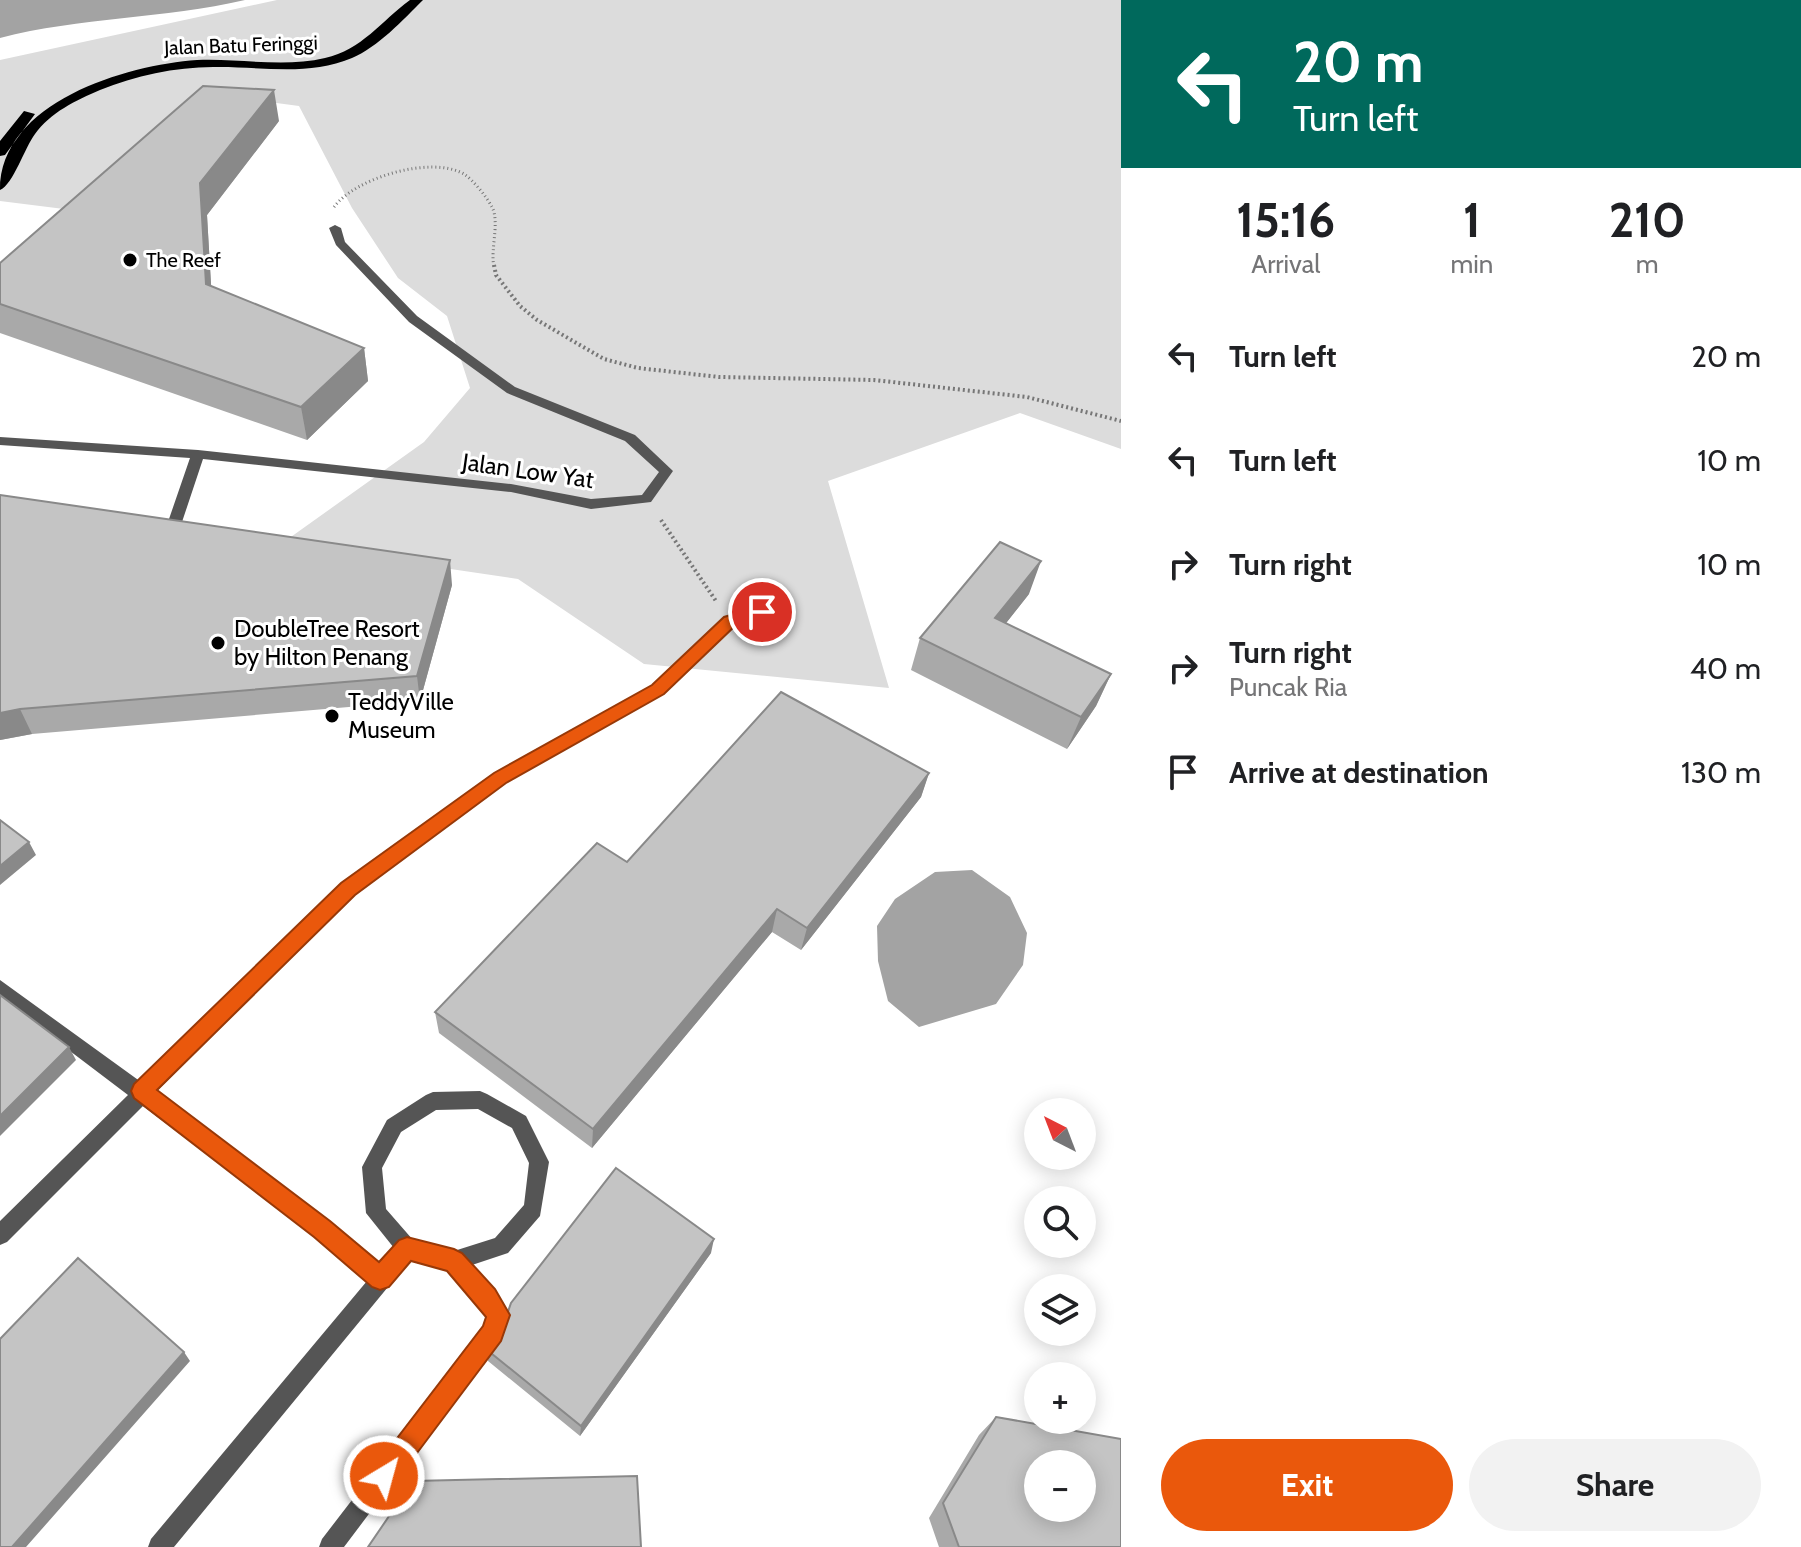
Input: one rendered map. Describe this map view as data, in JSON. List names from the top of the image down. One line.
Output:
{"streets":{"main road":["Jalan Batu Feringgi"],"street":["Jalan Low Yat"]},"places":["The Reef","DoubleTree Resort by Hilton Penang","TeddyVille Museum"],"north":"top left","page":{"turn":["20 m","Turn left"],"eta":["15:16","Arrival","1","min","210","m"],"list":[{"name":"Turn left","value":"20 m"},{"name":"Turn left","value":"10 m"},{"name":"Turn right","value":"10 m"},{"name":"Turn right","note":"Puncak Ria","value":"40 m"},{"name":"Arrive at destination","value":"130 m"}],"map_buttons":["+","−"],"buttons":["Exit","Share"]}}
